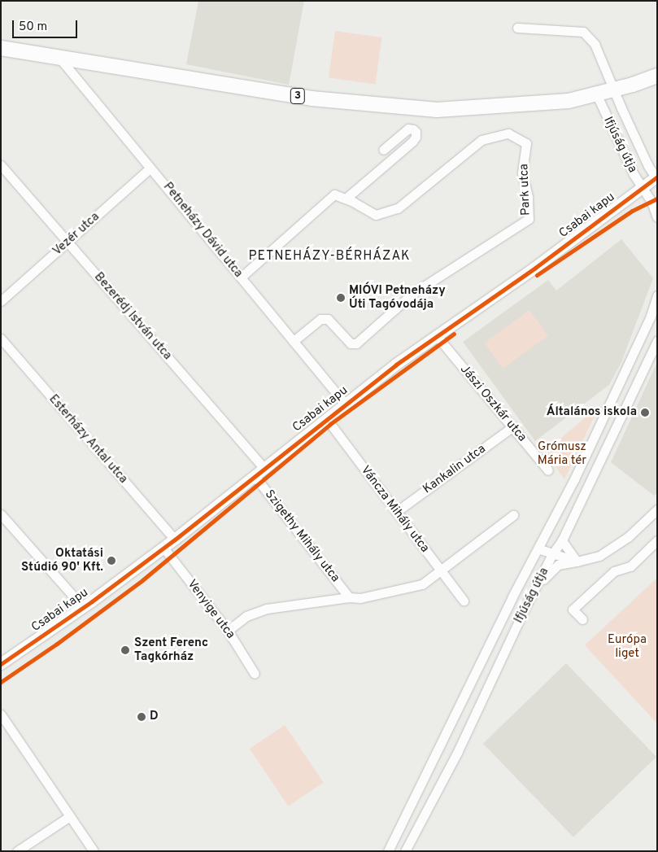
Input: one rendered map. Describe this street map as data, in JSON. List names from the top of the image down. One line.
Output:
{"streets":{"main road":["3"],"street":["Ifjúság útja","Park utca","Csabai kapu","Petneházy Dávid utca","Vezér utca","Bezerédj István utca","Jászi Oszkár utca","Esterházy Antal utca","Kankalin utca","Váncza Mihály utca","Szigethy Mihály utca","Venyige utca"]},"crossings":[["3","Ifjúság útja"],["3","Petneházy Dávid utca"],["Ifjúság útja","Csabai kapu"],["Park utca","Petneházy Dávid utca"],["Csabai kapu","Petneházy Dávid utca"],["Csabai kapu","Bezerédj István utca"],["Csabai kapu","Jászi Oszkár utca"],["Csabai kapu","Esterházy Antal utca"],["Csabai kapu","Váncza Mihály utca"],["Csabai kapu","Szigethy Mihály utca"],["Csabai kapu","Venyige utca"],["Petneházy Dávid utca","Vezér utca"],["Vezér utca","Bezerédj István utca"],["Jászi Oszkár utca","Kankalin utca"],["Kankalin utca","Váncza Mihály utca"]],"districts":["PETNEHÁZY-BÉRHÁZAK"],"parks":["Grómusz Mária tér","Európa liget"],"places":["MIÓVI Petneházy Úti Tagóvodája","Általános iskola","Oktatási Stúdió 90' Kft.","Szent Ferenc Tagkórház","D"],"scale_bar":"50 m"}
